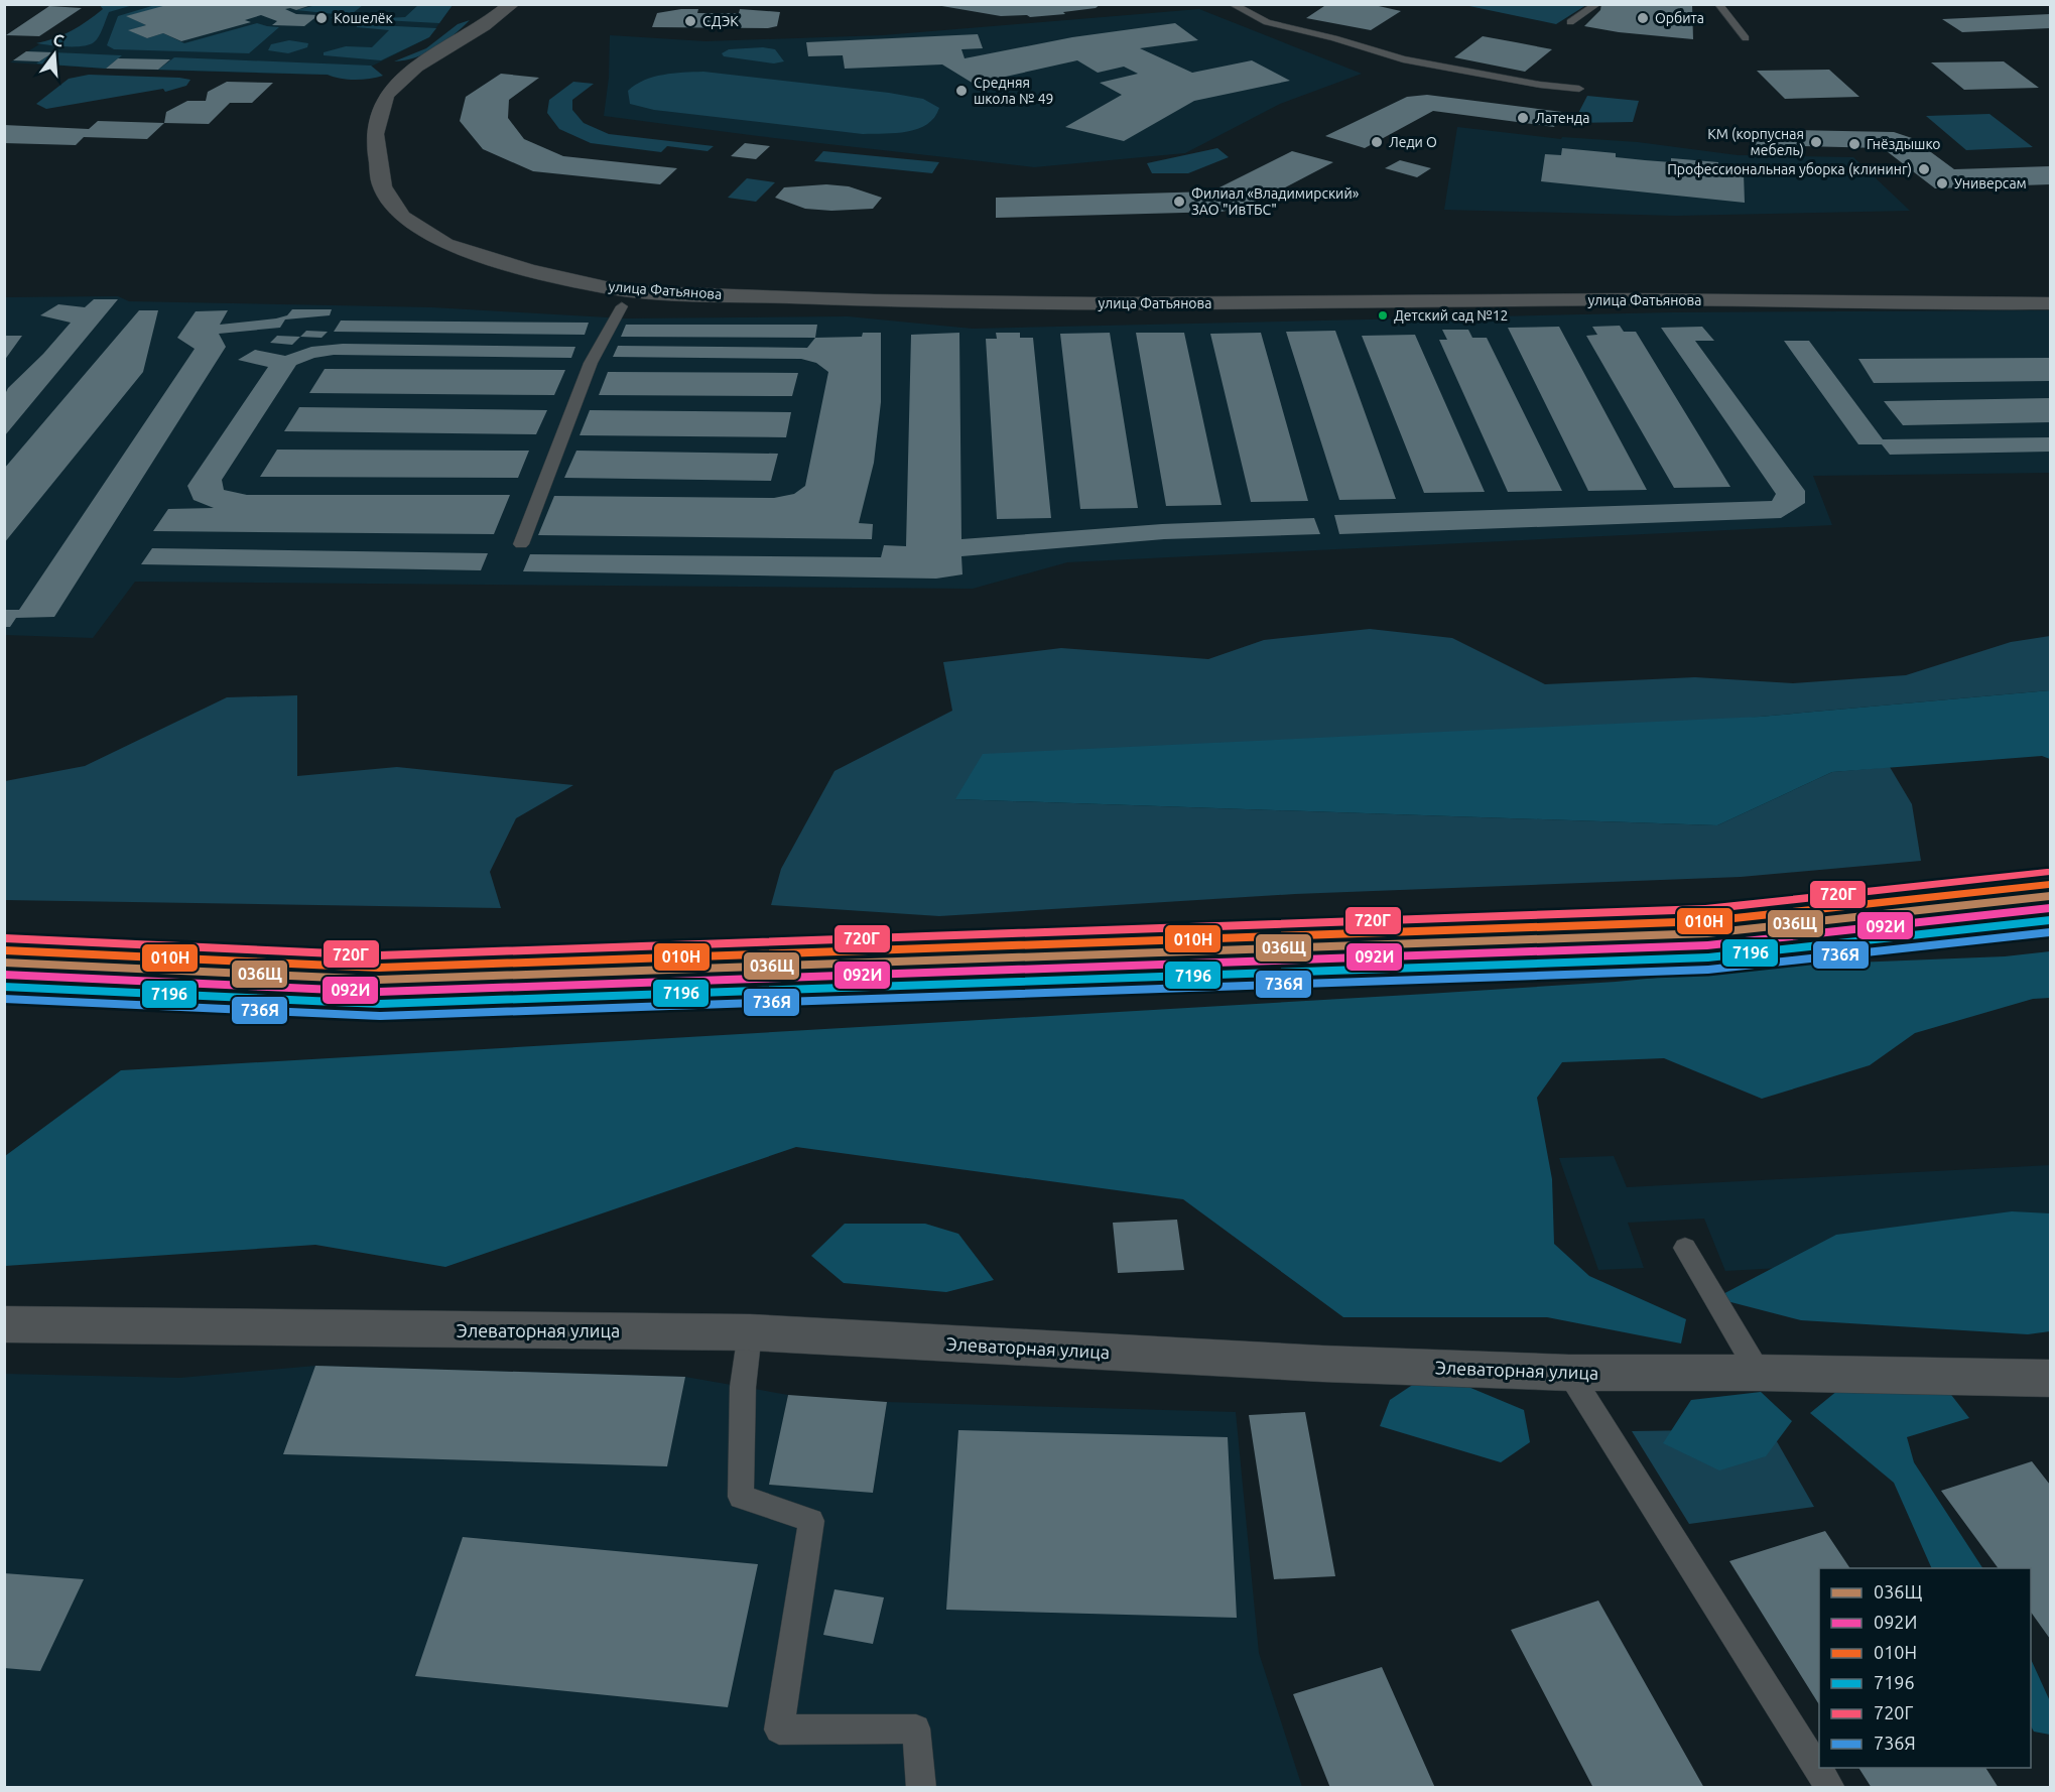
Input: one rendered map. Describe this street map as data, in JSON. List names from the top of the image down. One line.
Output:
{"streets":{"street":["улица Фатьянова","Элеваторная улица"]},"places":["Кошелёк","Орбита","СДЭК","Средняя школа № 49","Латенда","Леди О","КМ (корпусная мебель)","Гнёздышко","Профессиональная уборка (клининг)","Универсам","Филиал «Владимирский» ЗАО \"ИвТБС\"","Детский сад №12"],"lines":["transit line 720Г","transit line 010Н","transit line 036Щ","transit line 092И","transit line 7196","transit line 736Я"],"legend":["036Щ","092И","010Н","7196","720Г","736Я"],"north":"top"}
